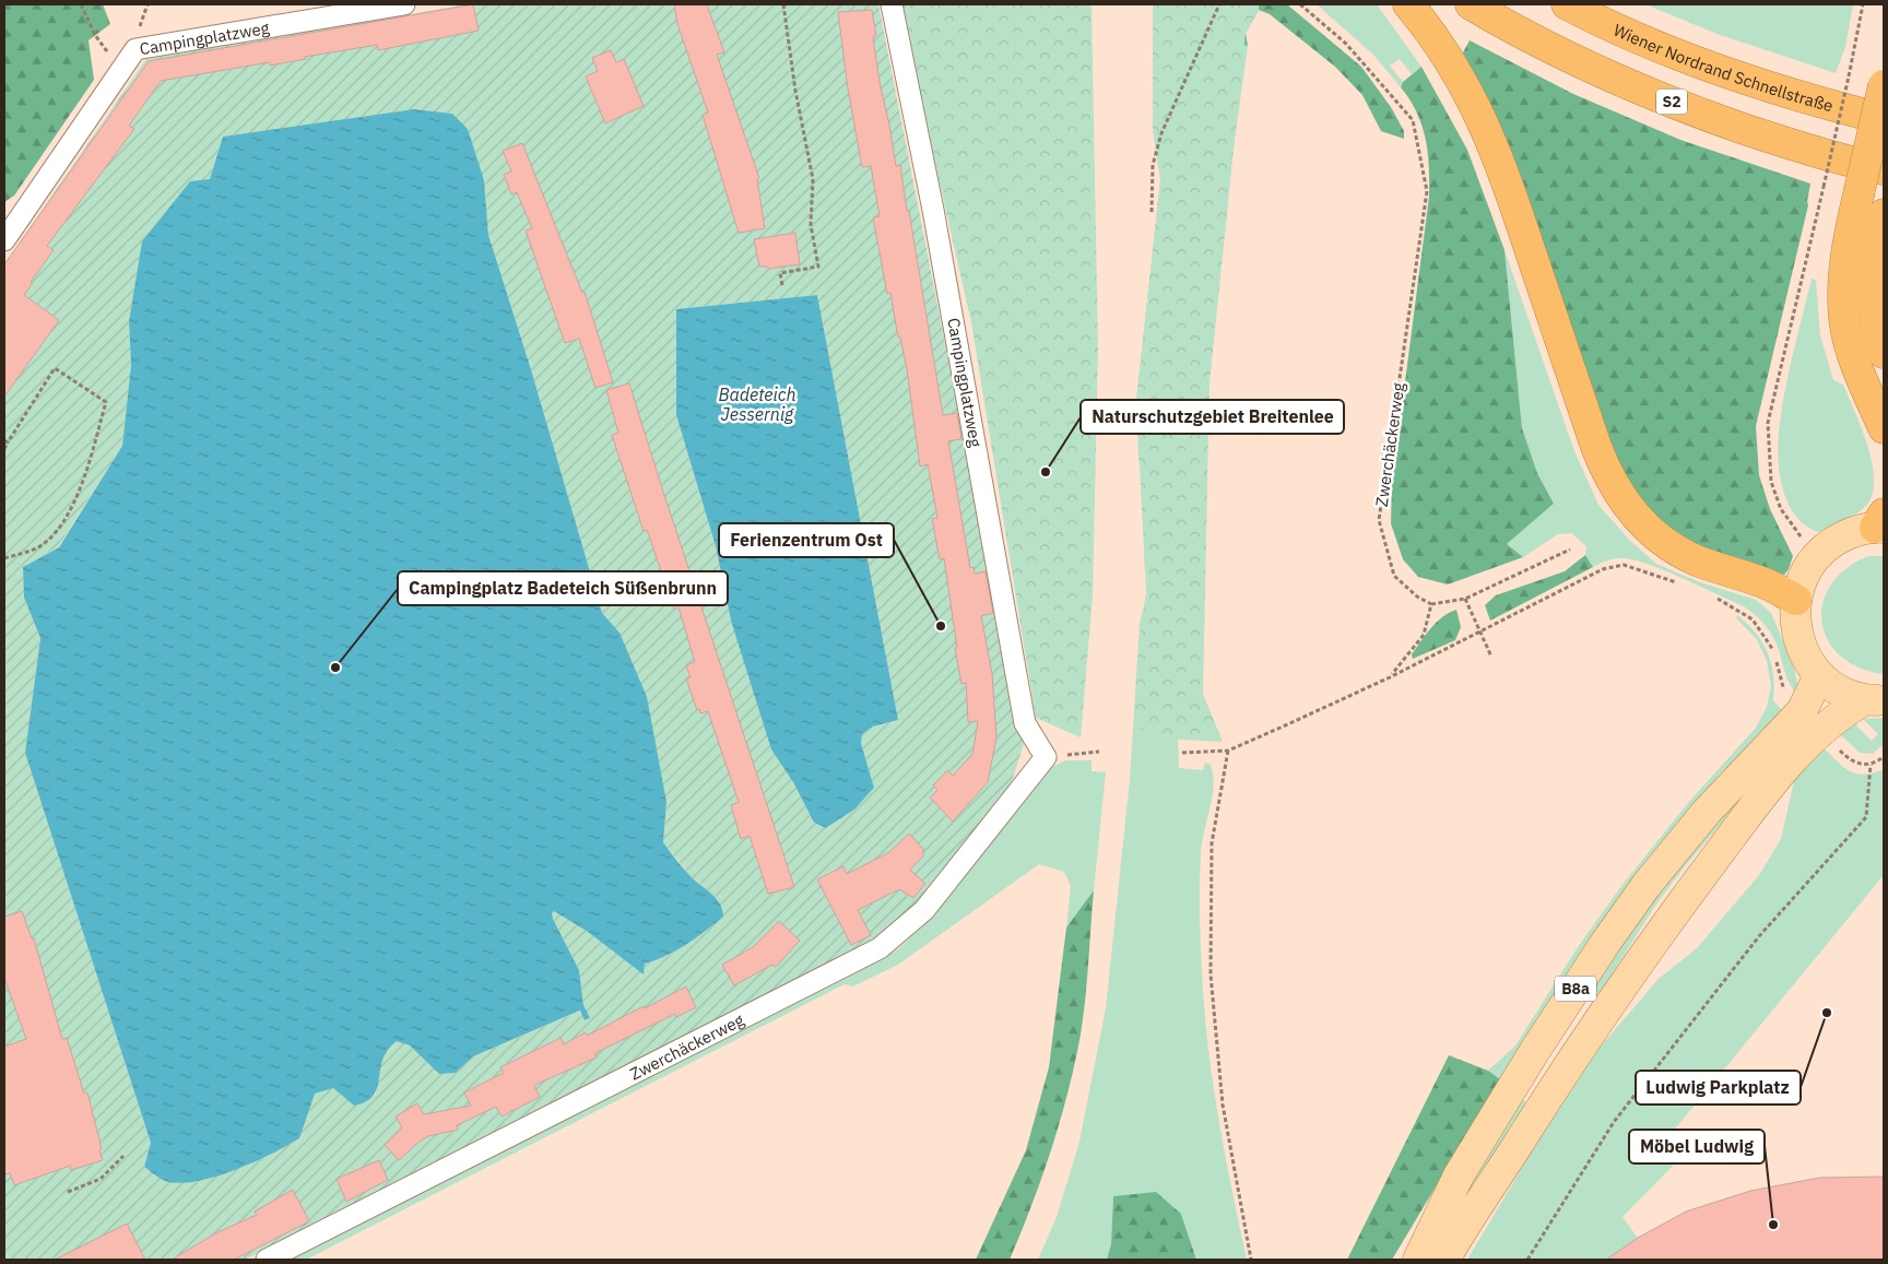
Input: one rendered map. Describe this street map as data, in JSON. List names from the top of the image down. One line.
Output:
{"streets":{"highway":["Wiener Nordrand Schnellstraße","S2"],"main road":["B8a"],"street":["Campingplatzweg","Zwerchäckerweg"]},"crossings":[["Campingplatzweg","Zwerchäckerweg"]],"water":["Badeteich Jessernig"],"places":["Naturschutzgebiet Breitenlee","Ferienzentrum Ost","Campingplatz Badeteich Süßenbrunn","Ludwig Parkplatz","Möbel Ludwig"]}
